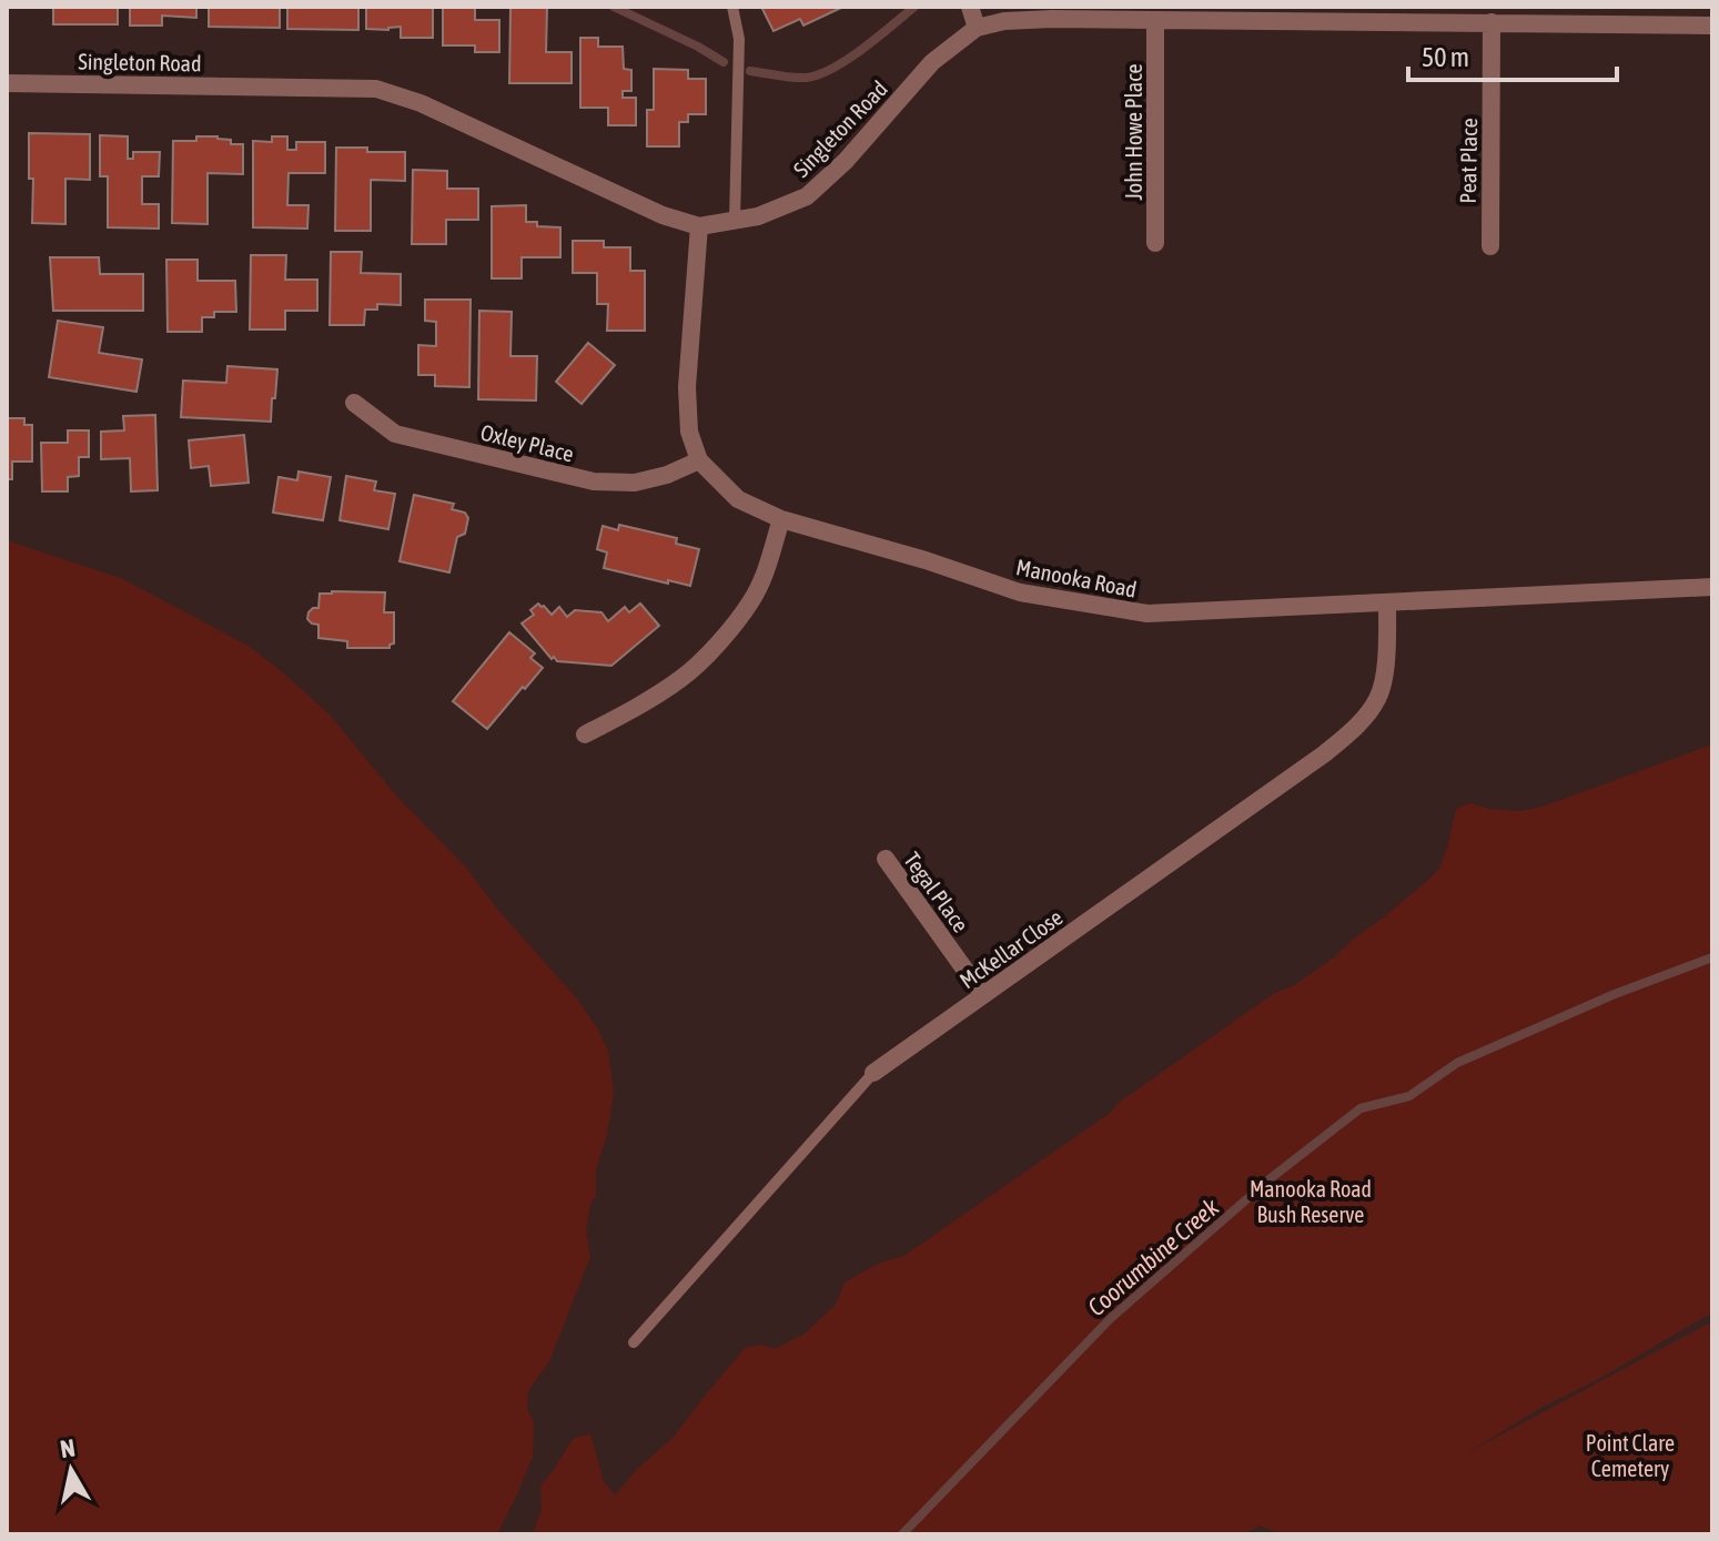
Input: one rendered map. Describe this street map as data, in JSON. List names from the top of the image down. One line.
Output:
{"streets":{"street":["Singleton Road","John Howe Place","Peat Place","Oxley Place","Manooka Road","Tegal Place","McKellar Close"]},"crossings":[["Singleton Road","John Howe Place"],["Singleton Road","Peat Place"],["Oxley Place","Manooka Road"],["Manooka Road","McKellar Close"],["Tegal Place","McKellar Close"]],"water":["Coorumbine Creek"],"parks":["Manooka Road Bush Reserve","Point Clare Cemetery"],"scale_bar":"50 m","north":"top"}
